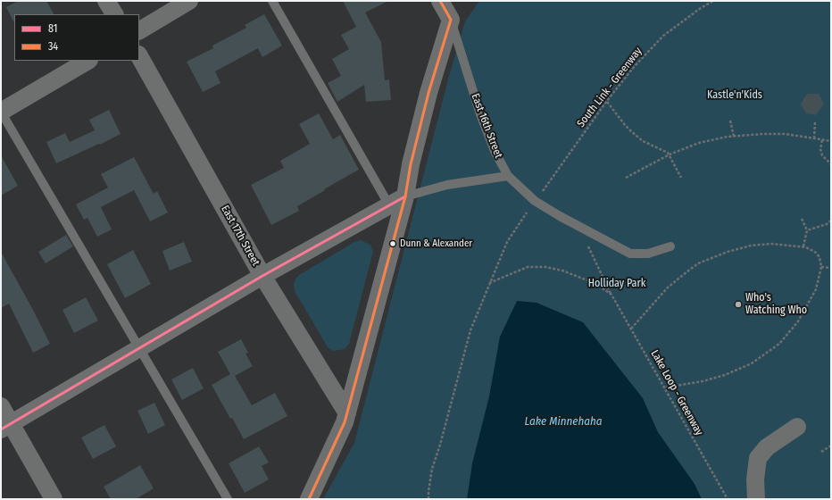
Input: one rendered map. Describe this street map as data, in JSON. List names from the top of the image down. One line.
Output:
{"streets":{"street":["East 16th Street","East 17th Street"],"path":["South Link - Greenway","Lake Loop - Greenway"]},"crossings":[["South Link - Greenway","East 16th Street"]],"water":["Lake Minnehaha"],"parks":["Kastle'n'Kids","Holliday Park"],"places":["Dunn & Alexander","Who's Watching Who"],"lines":["transit line 34","transit line 81"],"legend":["81","34"]}
